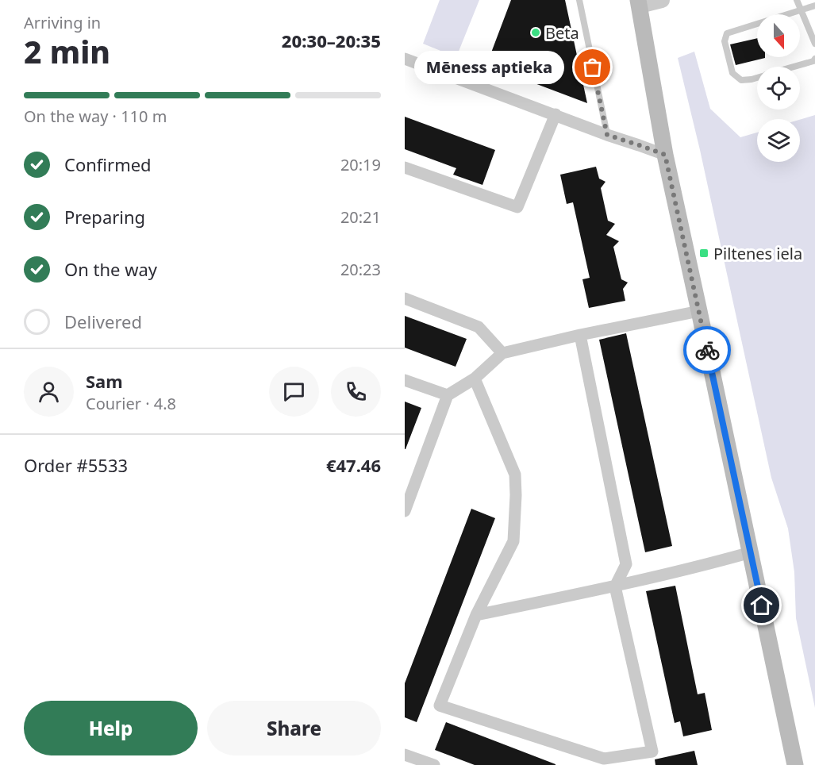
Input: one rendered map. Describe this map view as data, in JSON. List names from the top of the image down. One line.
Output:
{"places":{"other":["Beta","Mēness aptieka"],"transit":["Piltenes iela"]},"north":"bottom","page":{"heading":["2 min","Arriving in","20:30–20:35"],"panel":["Sam","Courier · 4.8","Order #5533","€47.46"],"bubble":"Mēness aptieka","bar":"On the way · 110 m","list":[["Confirmed","20:19"],["Preparing","20:21"],["On the way","20:23"],"Delivered"],"buttons":["Help","Share"]}}
